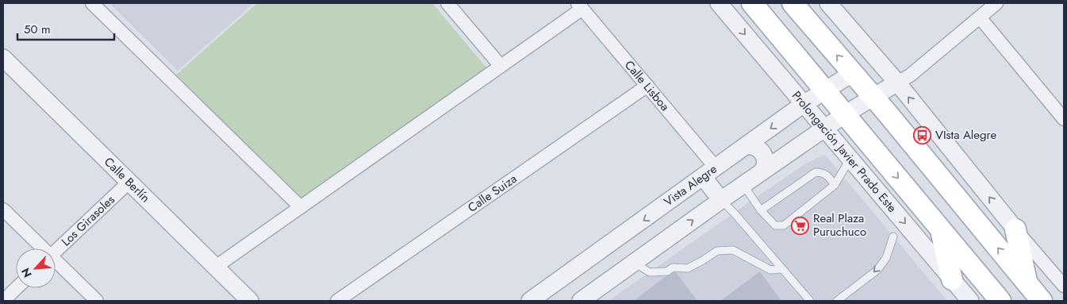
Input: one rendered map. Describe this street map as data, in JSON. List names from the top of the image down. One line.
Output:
{"streets":{"main road":["Prolongación Javier Prado Este"],"street":["Calle Lisboa","Calle Berlín","Vista Alegre","Calle Suiza","Los Girasoles"]},"crossings":[["Calle Lisboa","Vista Alegre"],["Calle Lisboa","Calle Suiza"],["Prolongación Javier Prado Este","Vista Alegre"],["Calle Berlín","Los Girasoles"]],"places":{"bus stop":["VIsta Alegre"],"supermarket":["Real Plaza Puruchuco"]},"scale_bar":"50 m","north":"bottom left"}
